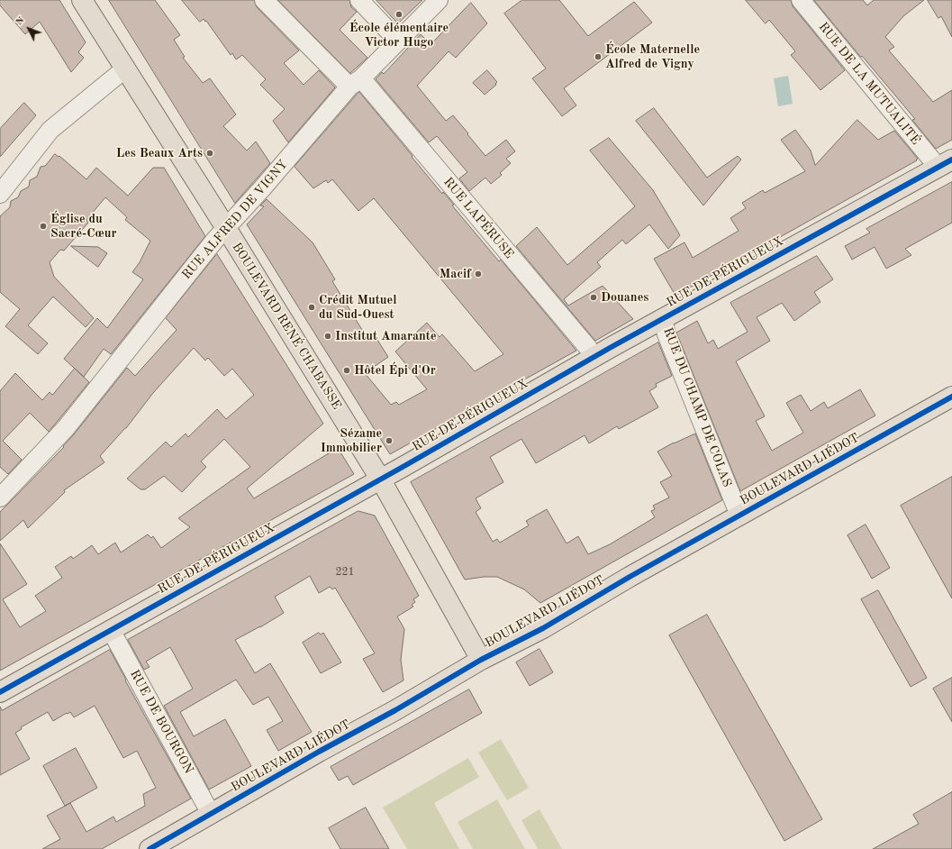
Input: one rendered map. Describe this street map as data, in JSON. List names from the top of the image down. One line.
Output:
{"streets":{"main road":["RUE DE PÉRIGUEUX","BOULEVARD RENÉ CHABASSE","BOULEVARD LIÉDOT"],"street":["RUE DE LA MUTUALITÉ","RUE LAPÉRUSE","RUE ALFRED DE VIGNY","RUE DU CHAMP DE COLAS","RUE DE BOURGON"]},"crossings":[["RUE DE LA MUTUALITÉ","RUE DE PÉRIGUEUX"],["RUE LAPÉRUSE","RUE ALFRED DE VIGNY"],["RUE LAPÉRUSE","RUE DE PÉRIGUEUX"],["RUE ALFRED DE VIGNY","BOULEVARD RENÉ CHABASSE"],["RUE DE PÉRIGUEUX","BOULEVARD RENÉ CHABASSE"],["RUE DE PÉRIGUEUX","RUE DU CHAMP DE COLAS"],["RUE DE PÉRIGUEUX","RUE DE BOURGON"],["BOULEVARD RENÉ CHABASSE","BOULEVARD LIÉDOT"],["RUE DU CHAMP DE COLAS","BOULEVARD LIÉDOT"],["BOULEVARD LIÉDOT","RUE DE BOURGON"]],"places":["École élémentaire Victor Hugo","École Maternelle Alfred de Vigny","Les Beaux Arts","Église du Sacré-Cœur","Macif","Douanes","Crédit Mutuel du Sud-Ouest","Institut Amarante","Hôtel Épi d'Or","Sézame Immobilier"],"house_numbers":["221"],"north":"top left"}
